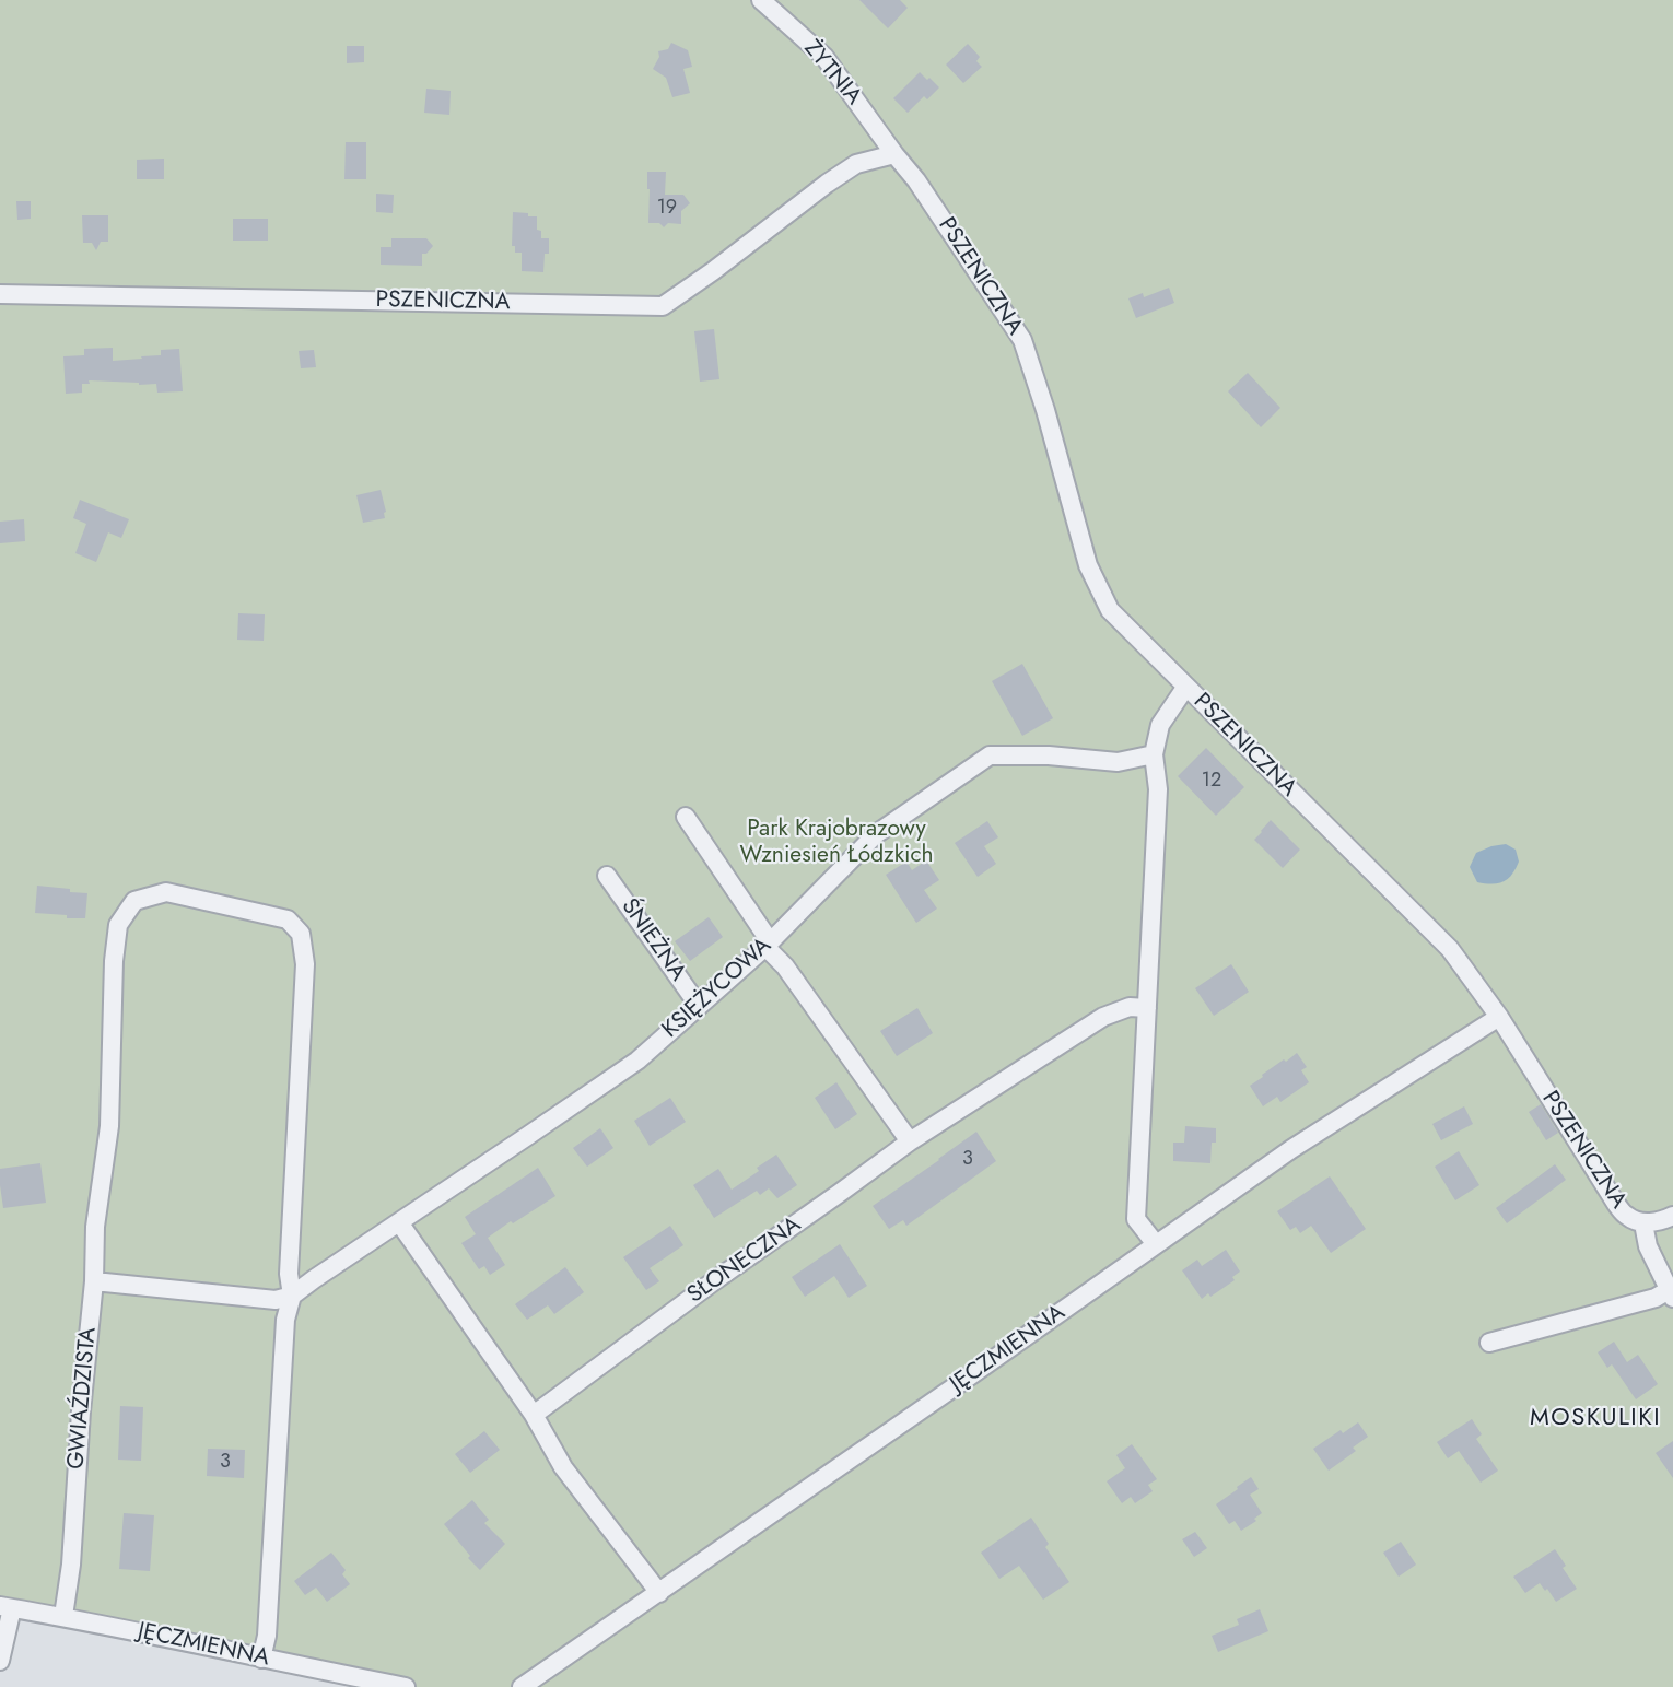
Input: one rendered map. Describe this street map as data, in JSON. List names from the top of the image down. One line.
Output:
{"streets":{"street":["ŻYTNIA","PSZENICZNA","ŚNIEŻNA","KSIĘŻYCOWA","SŁONECZNA","JĘCZMIENNA","GWIAŹDZISTA"]},"crossings":[["ŻYTNIA","PSZENICZNA"],["PSZENICZNA","JĘCZMIENNA"],["ŚNIEŻNA","KSIĘŻYCOWA"],["KSIĘŻYCOWA","GWIAŹDZISTA"],["JĘCZMIENNA","GWIAŹDZISTA"]],"districts":["MOSKULIKI"],"parks":["Park Krajobrazowy Wzniesień Łódzkich"],"house_numbers":["19","12","3","3"]}
